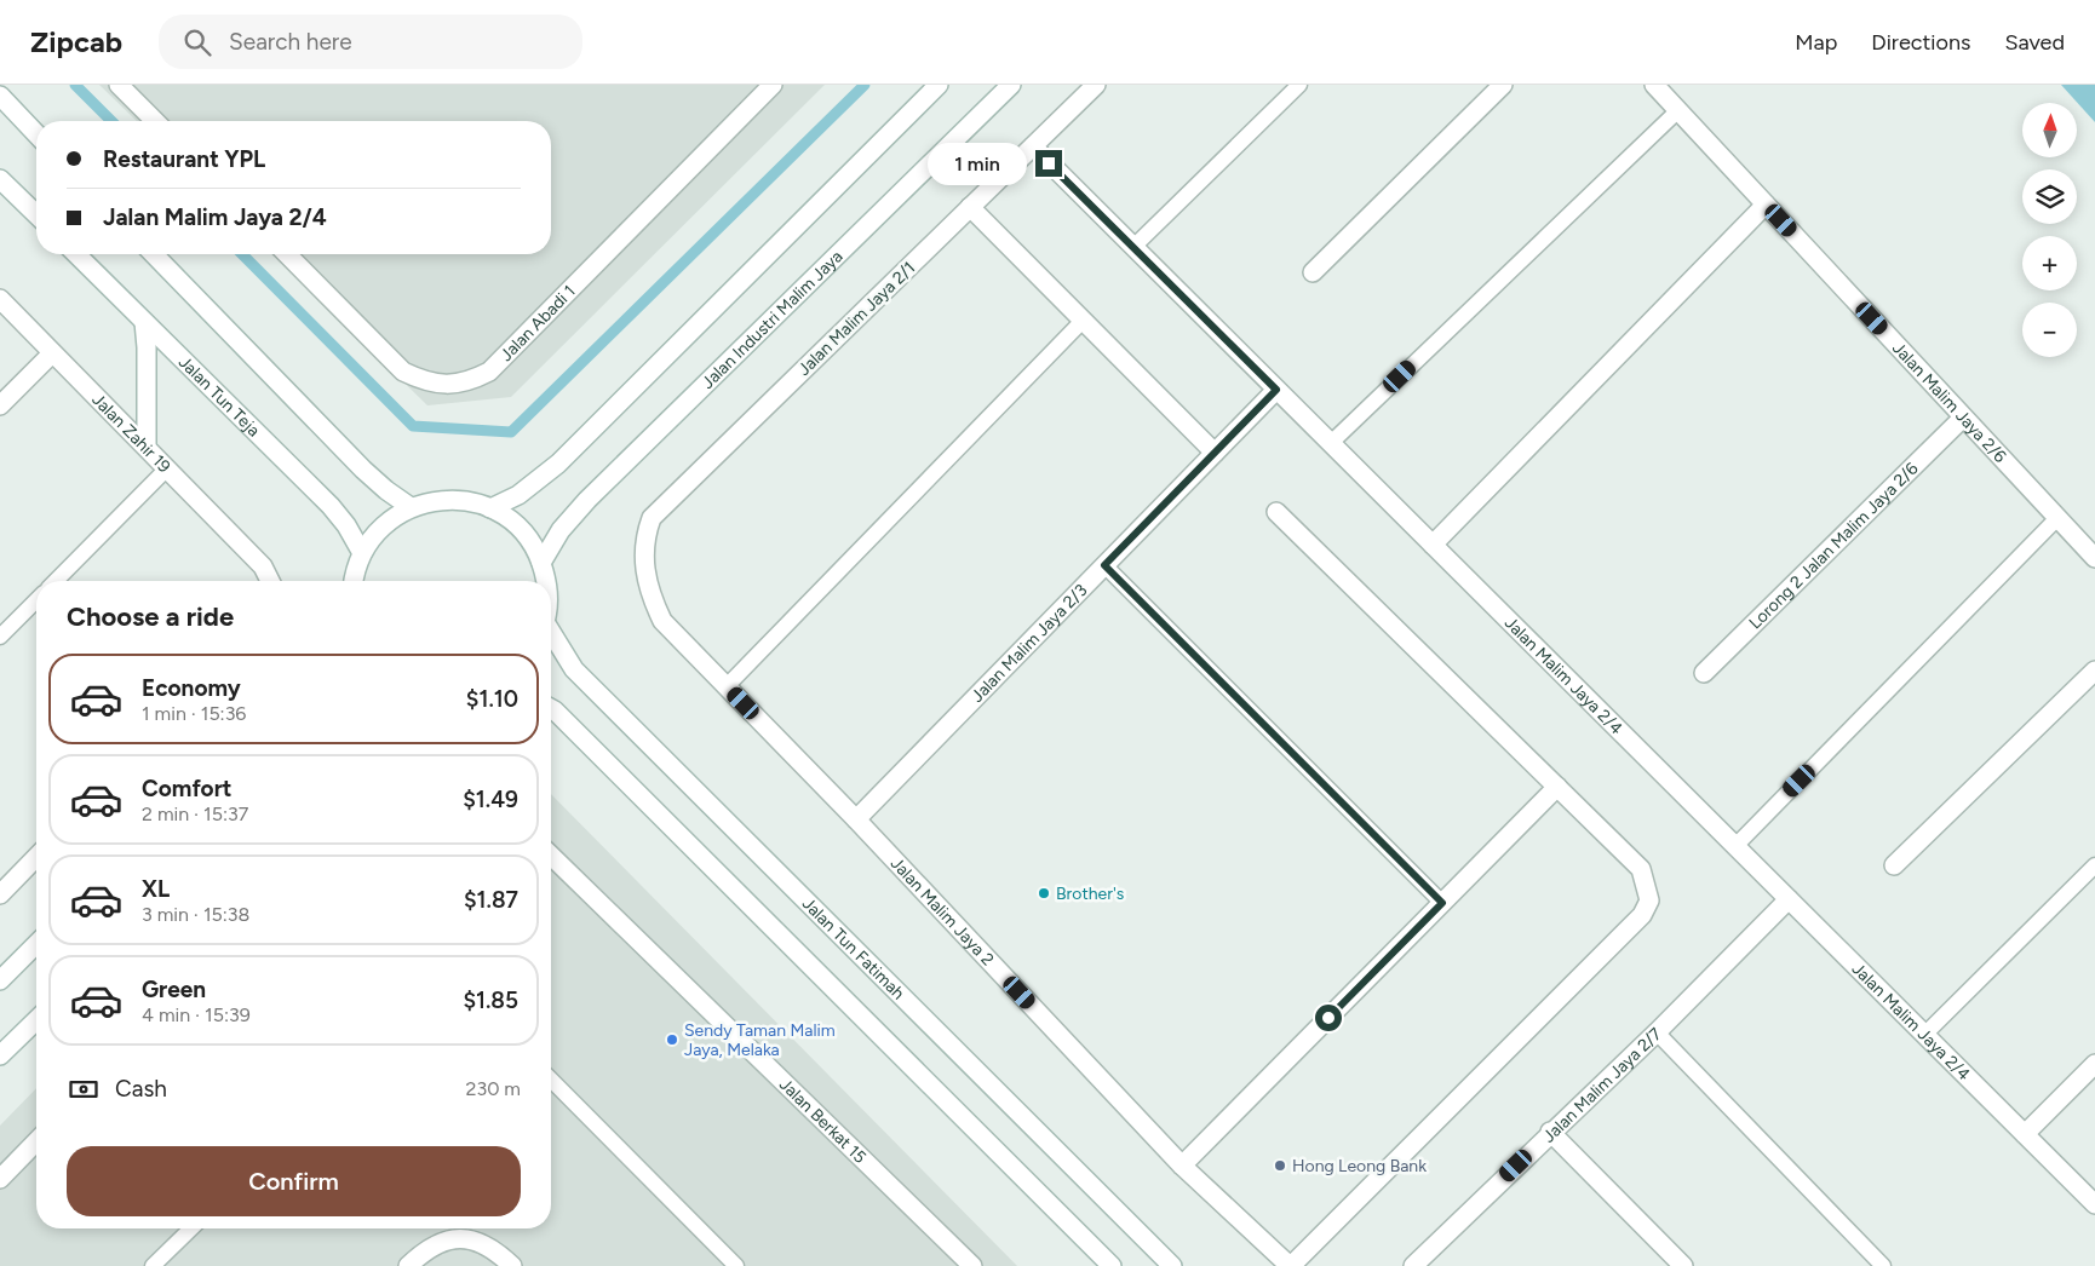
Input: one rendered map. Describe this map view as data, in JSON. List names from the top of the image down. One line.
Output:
{"streets":{"street":["Jalan Malim Jaya 2/1","Jalan Industri Malim Jaya","Jalan Abadi 1","Jalan Tun Teja","Jalan Malim Jaya 2/6","Jalan Zahir 19","Lorong 2 Jalan Malim Jaya 2/6","Jalan Malim Jaya 2/3","Jalan Malim Jaya 2/4","Jalan Malim Jaya 2","Jalan Tun Fatimah","Jalan Malim Jaya 2/7","Jalan Berkat 15"]},"crossings":[["Jalan Malim Jaya 2/1","Jalan Malim Jaya 2/4"],["Jalan Malim Jaya 2/1","Jalan Malim Jaya 2"],["Jalan Malim Jaya 2/6","Lorong 2 Jalan Malim Jaya 2/6"],["Jalan Malim Jaya 2/3","Jalan Malim Jaya 2/4"],["Jalan Malim Jaya 2/3","Jalan Malim Jaya 2"],["Jalan Malim Jaya 2/4","Jalan Malim Jaya 2/7"]],"places":["Brother's","Sendy Taman Malim Jaya, Melaka","Hong Leong Bank"],"north":"top","page":{"header":"Zipcab","search":"Search here","nav":["Map","Directions","Saved"],"map_buttons":["+","−"],"banner":["Restaurant YPL","Jalan Malim Jaya 2/4"],"bubble":"1 min","heading":"Choose a ride","list":[{"name":"Economy","note":"1 min · 15:36","value":"$1.10"},{"name":"Comfort","note":"2 min · 15:37","value":"$1.49"},{"name":"XL","note":"3 min · 15:38","value":"$1.87"},{"name":"Green","note":"4 min · 15:39","value":"$1.85"}],"pay":["Cash","230 m"],"buttons":"Confirm"}}
